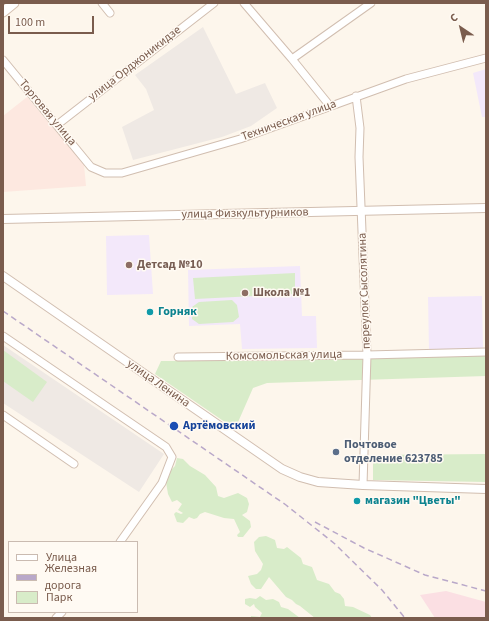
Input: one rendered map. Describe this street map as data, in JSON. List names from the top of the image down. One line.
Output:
{"streets":{"street":["улица Орджоникидзе","Торговая улица","Техническая улица","улица Физкультурников","переулок Сысолятина","Комсомольская улица","улица Ленина"]},"crossings":[["улица Орджоникидзе","Торговая улица"],["Торговая улица","Техническая улица"],["Техническая улица","переулок Сысолятина"],["улица Физкультурников","переулок Сысолятина"],["переулок Сысолятина","Комсомольская улица"],["переулок Сысолятина","улица Ленина"]],"places":["Детсад №10","Школа №1","Горняк","Артёмовский","Почтовое отделение 623785","магазин \"Цветы\""],"legend":["Улица","Железная дорога","Парк"],"scale_bar":"100 m","north":"top left"}
